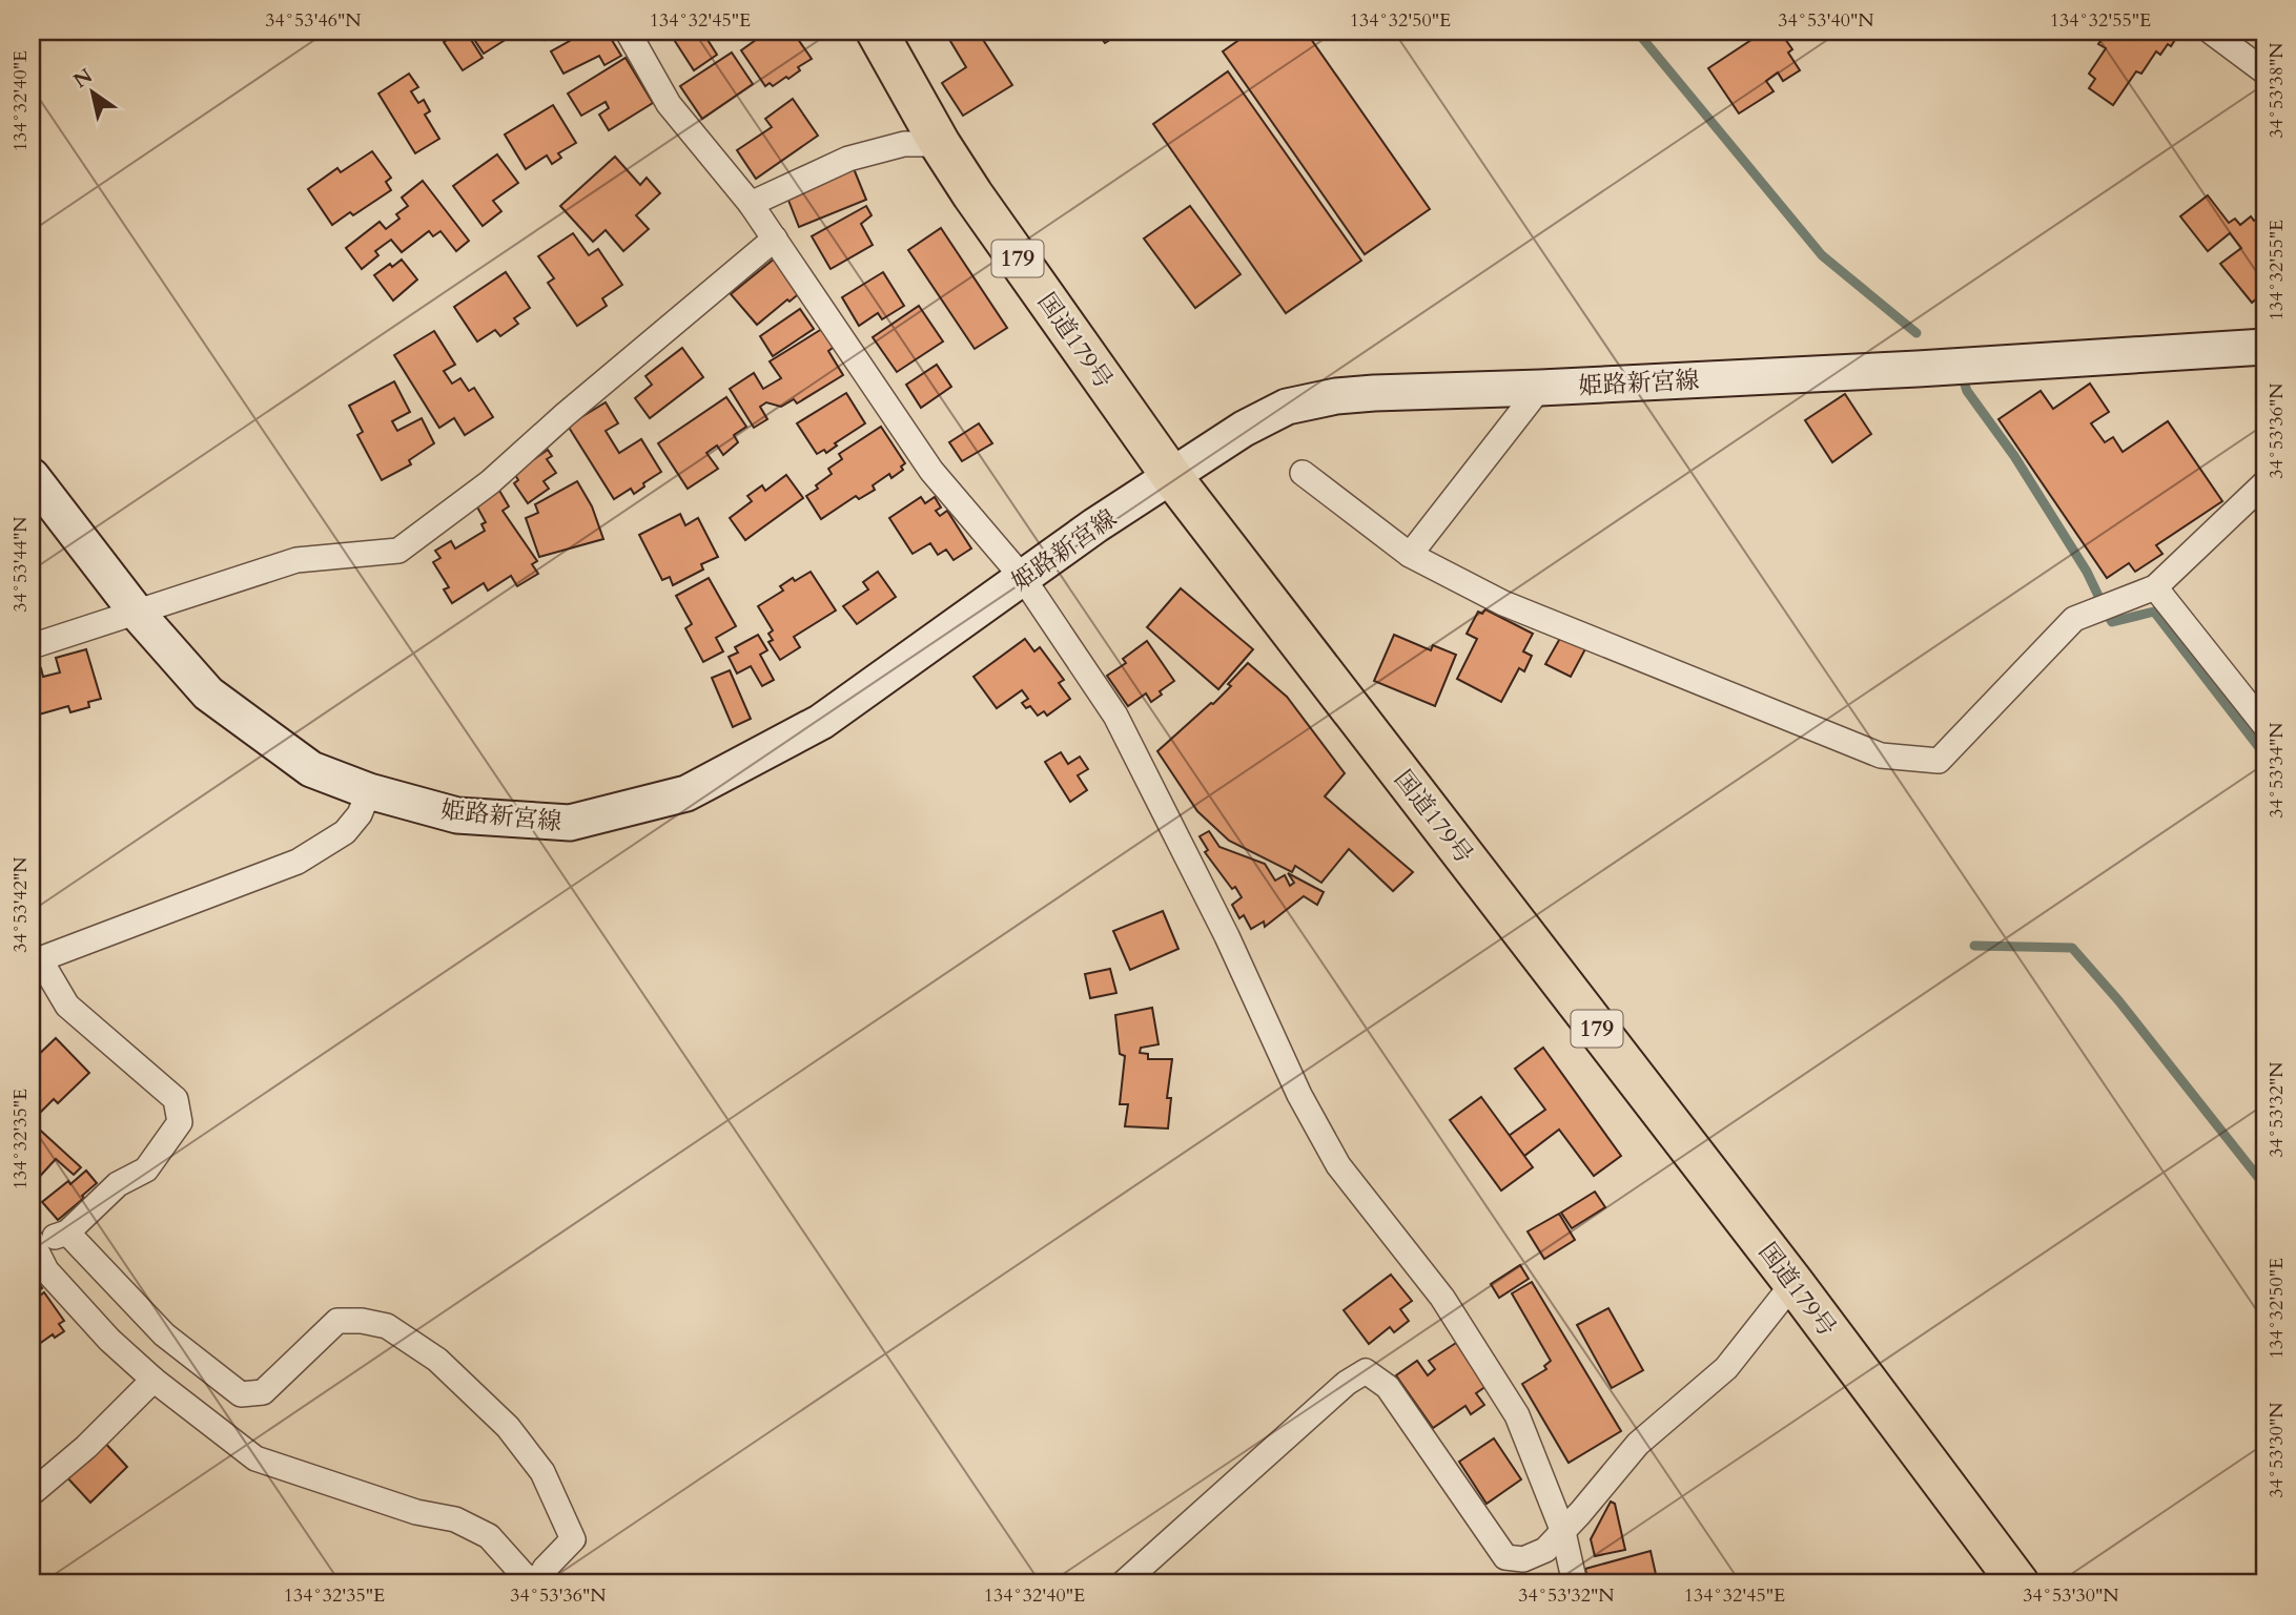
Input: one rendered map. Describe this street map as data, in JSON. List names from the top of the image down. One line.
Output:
{"streets":{"highway":["179","国道179号"],"main road":["姫路新宮線"]},"crossings":[["国道179号","姫路新宮線"]],"north":"top left","coordinates":["34°53'46\"N","134°32'45\"E","134°32'50\"E","34°53'40\"N","134°32'55\"E","34°53'38\"N","134°32'40\"E","34°53'36\"N","34°53'44\"N","34°53'34\"N","34°53'42\"N","34°53'32\"N","134°32'35\"E","34°53'30\"N"]}
